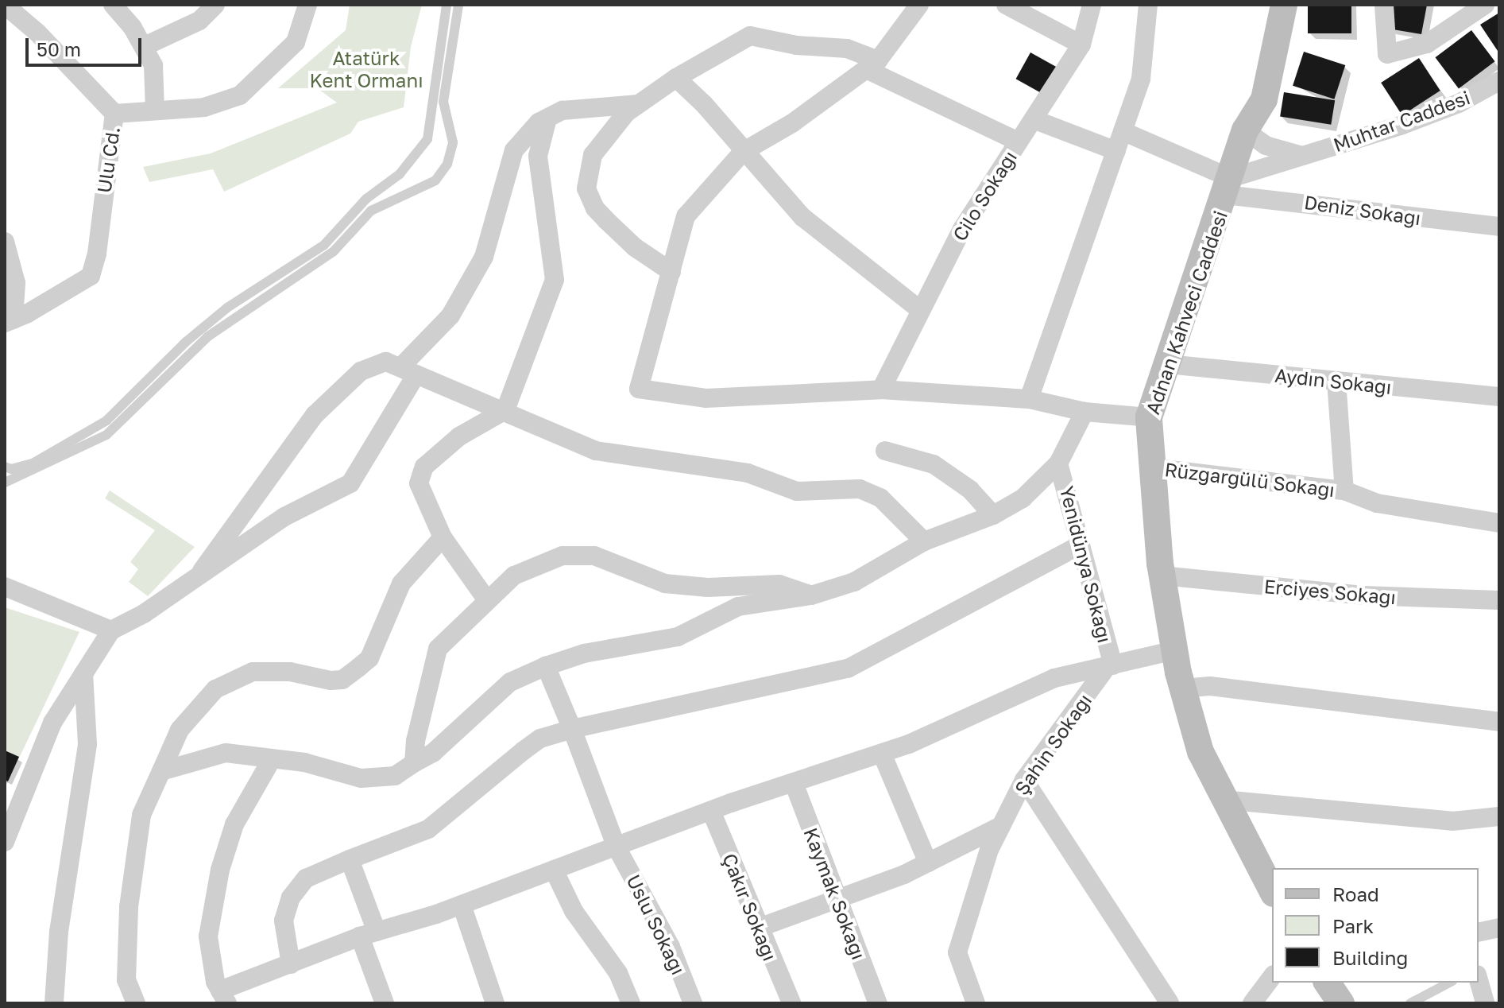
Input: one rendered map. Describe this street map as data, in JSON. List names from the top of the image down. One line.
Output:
{"streets":{"main road":["Adnan Kahveci Caddesi"],"street":["Muhtar Caddesi","Ulu Cd.","Cilo Sokağı","Deniz Sokağı","Aydın Sokağı","Rüzgargülü Sokağı","Yenidünya Sokağı","Erciyes Sokağı","Şahin Sokağı","Kaymak Sokağı","Çakır Sokağı","Uslu Sokağı"]},"crossings":[["Muhtar Caddesi","Deniz Sokağı"],["Muhtar Caddesi","Adnan Kahveci Caddesi"],["Deniz Sokağı","Adnan Kahveci Caddesi"],["Adnan Kahveci Caddesi","Aydın Sokağı"],["Adnan Kahveci Caddesi","Rüzgargülü Sokağı"],["Adnan Kahveci Caddesi","Erciyes Sokağı"],["Yenidünya Sokağı","Şahin Sokağı"]],"parks":["Atatürk Kent Ormanı"],"legend":["Road","Park","Building"],"scale_bar":"50 m"}
